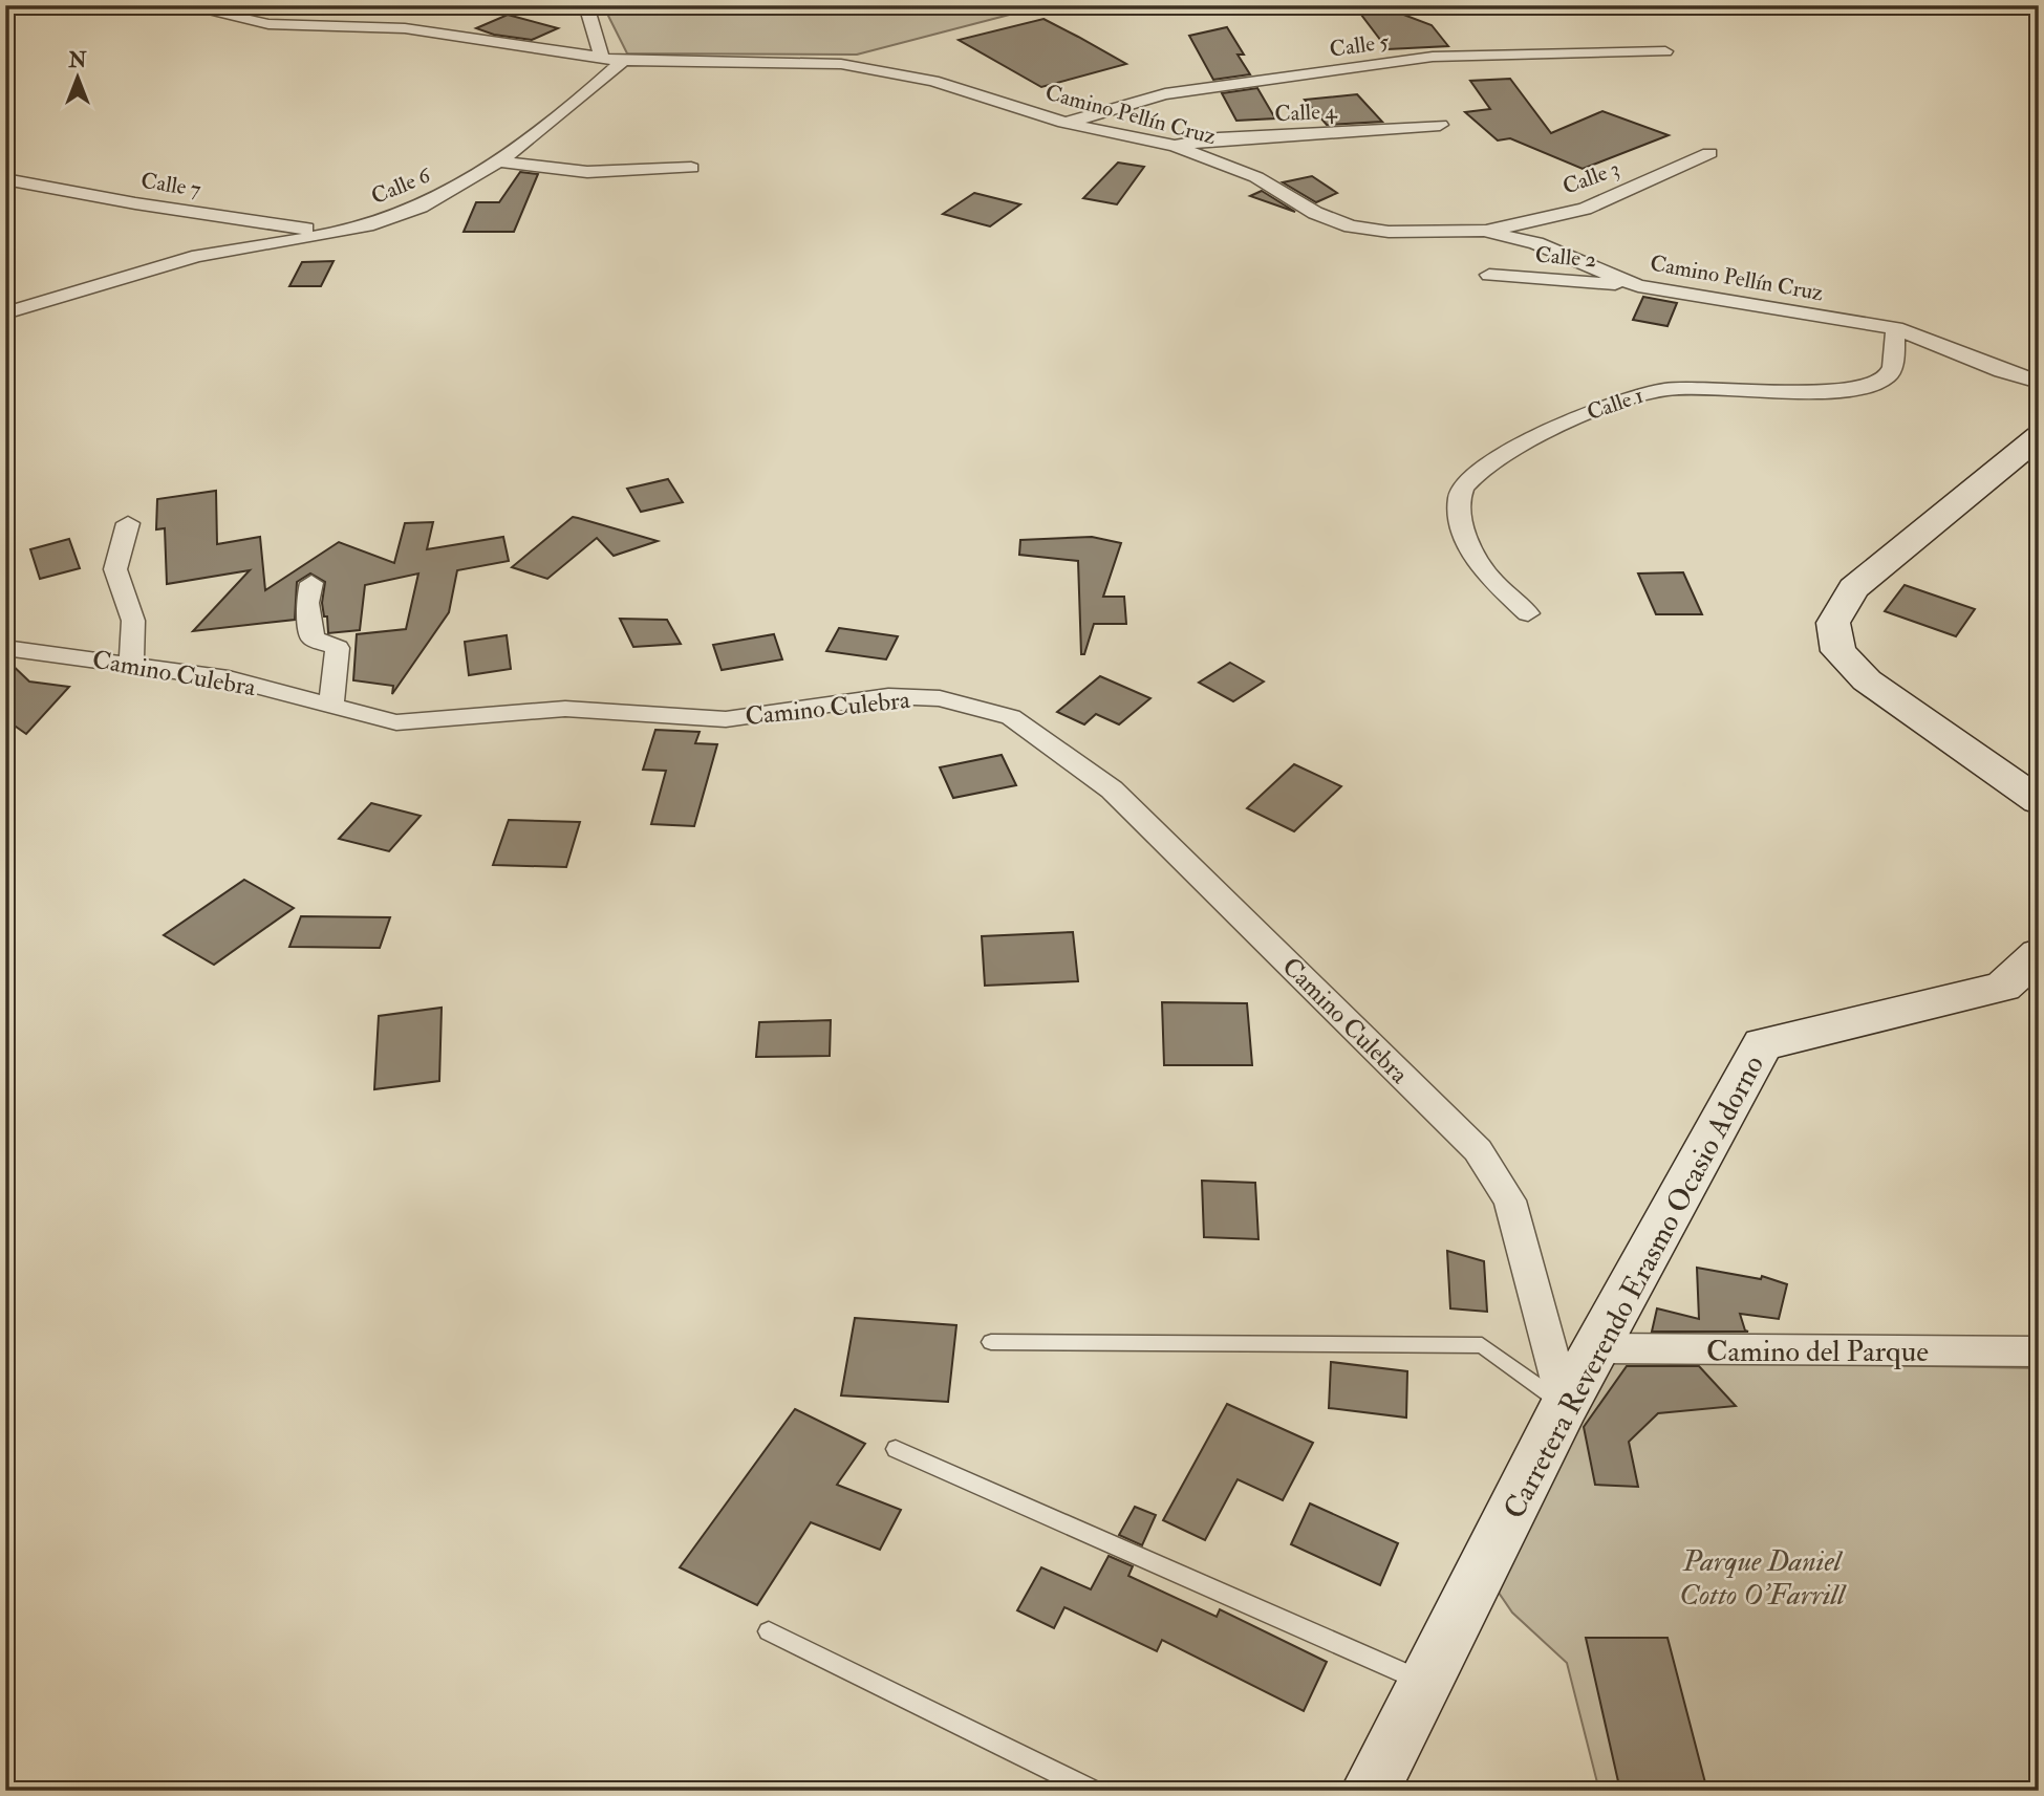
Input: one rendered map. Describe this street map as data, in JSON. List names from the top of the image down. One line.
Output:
{"streets":{"street":["Calle 5","Calle 4","Camino Pellín Cruz","Calle 3","Calle 7","Calle 6","Calle 2","Calle 1","Camino Culebra","Carretera Reverendo Erasmo Ocasio Adorno","Camino del Parque"]},"crossings":[["Calle 5","Camino Pellín Cruz"],["Calle 4","Camino Pellín Cruz"],["Camino Pellín Cruz","Calle 3"],["Camino Pellín Cruz","Calle 6"],["Camino Pellín Cruz","Calle 2"],["Camino Pellín Cruz","Calle 1"],["Calle 7","Calle 6"],["Camino Culebra","Carretera Reverendo Erasmo Ocasio Adorno"],["Carretera Reverendo Erasmo Ocasio Adorno","Camino del Parque"]],"parks":["Parque Daniel Cotto O'Farrill"],"north":"top"}
